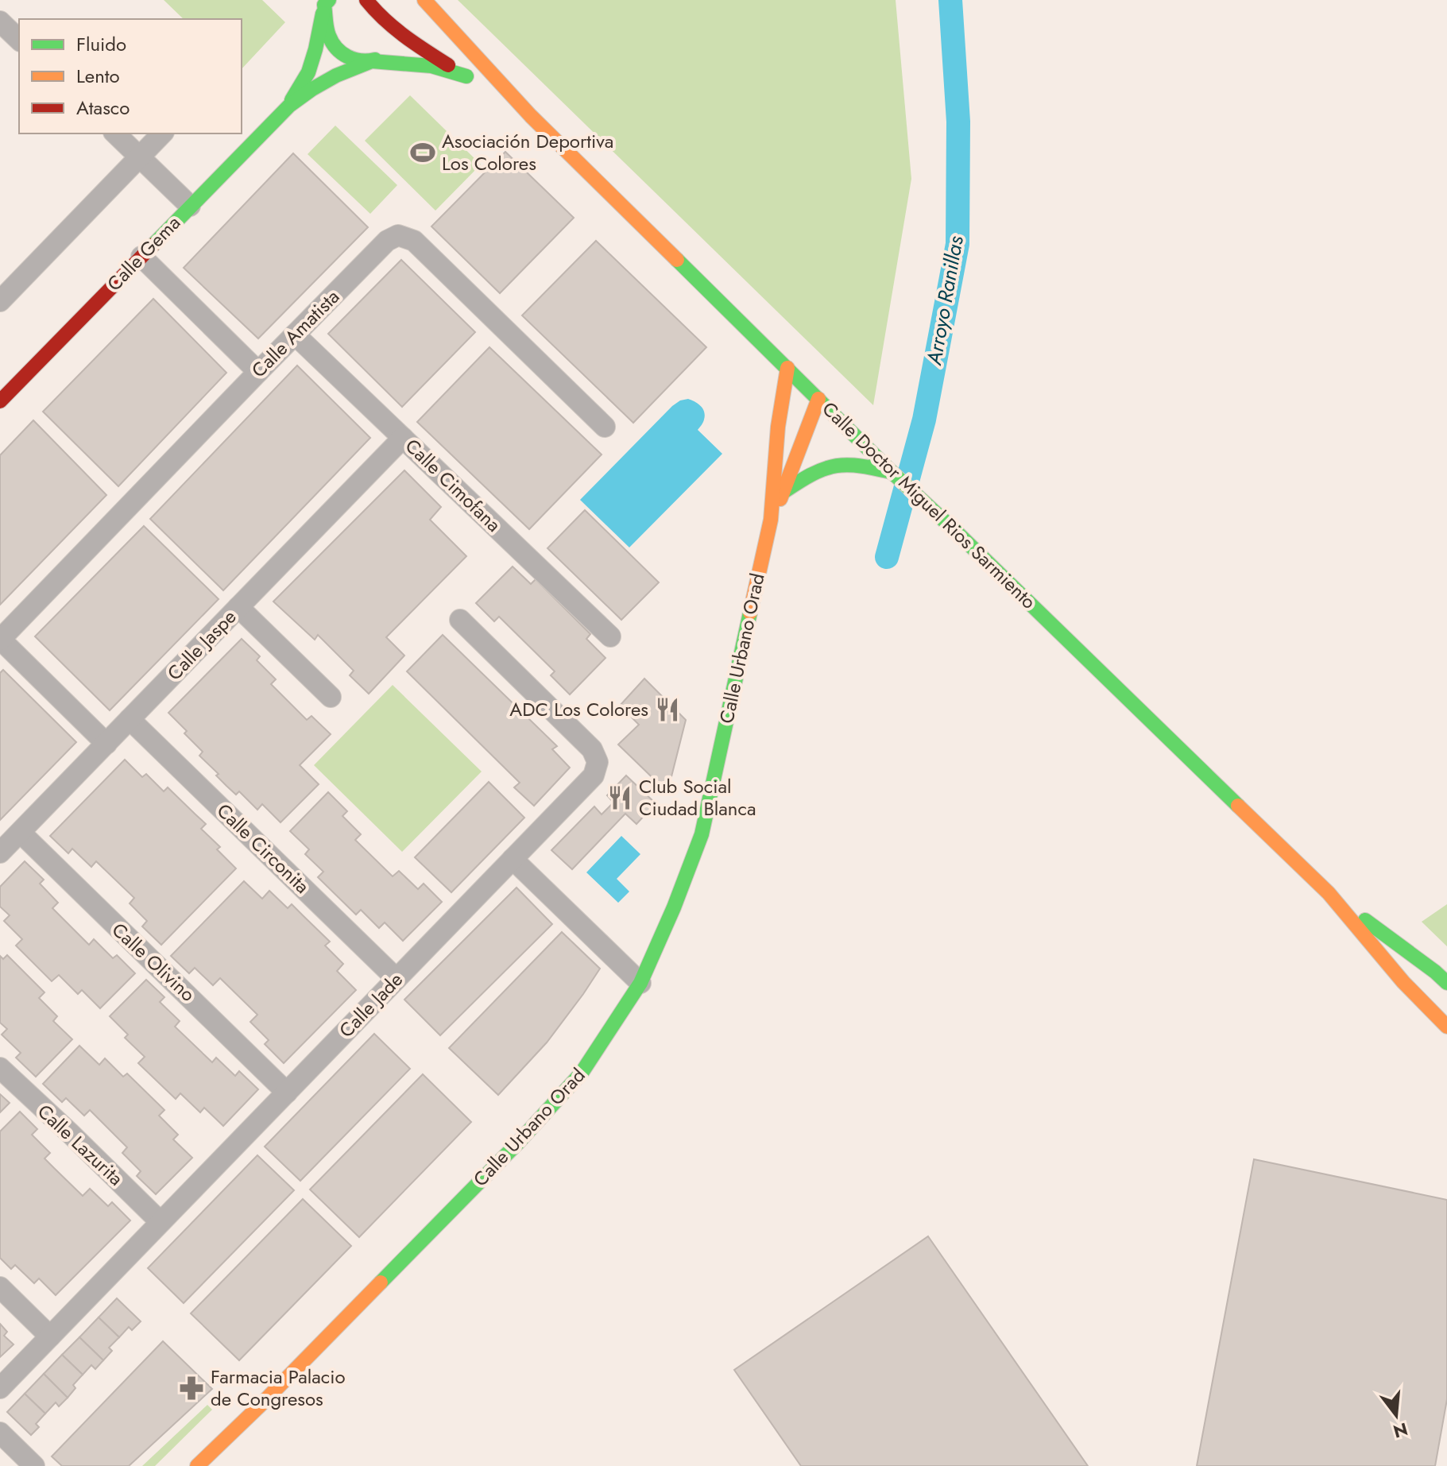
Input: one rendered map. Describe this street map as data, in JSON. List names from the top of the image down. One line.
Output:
{"streets":{"street":["Calle Gema","Calle Amatista","Calle Cimofana","Calle Doctor Miguel Rios Sarmiento","Calle Jaspe","Calle Urbano Orad","Calle Circonita","Calle Olivino","Calle Jade","Calle Lazurita"]},"crossings":[["Calle Gema","Calle Doctor Miguel Rios Sarmiento"],["Calle Amatista","Calle Cimofana"],["Calle Cimofana","Calle Jaspe"],["Calle Doctor Miguel Rios Sarmiento","Calle Urbano Orad"],["Calle Jaspe","Calle Circonita"],["Calle Jaspe","Calle Olivino"],["Calle Circonita","Calle Jade"],["Calle Olivino","Calle Jade"],["Calle Jade","Calle Lazurita"]],"water":["Arroyo Ranillas"],"places":{"sports":["Asociación Deportiva Los Colores"],"restaurant":["ADC Los Colores","Club Social Ciudad Blanca"],"pharmacy":["Farmacia Palacio de Congresos"]},"legend":["Fluido","Lento","Atasco"],"north":"bottom"}
